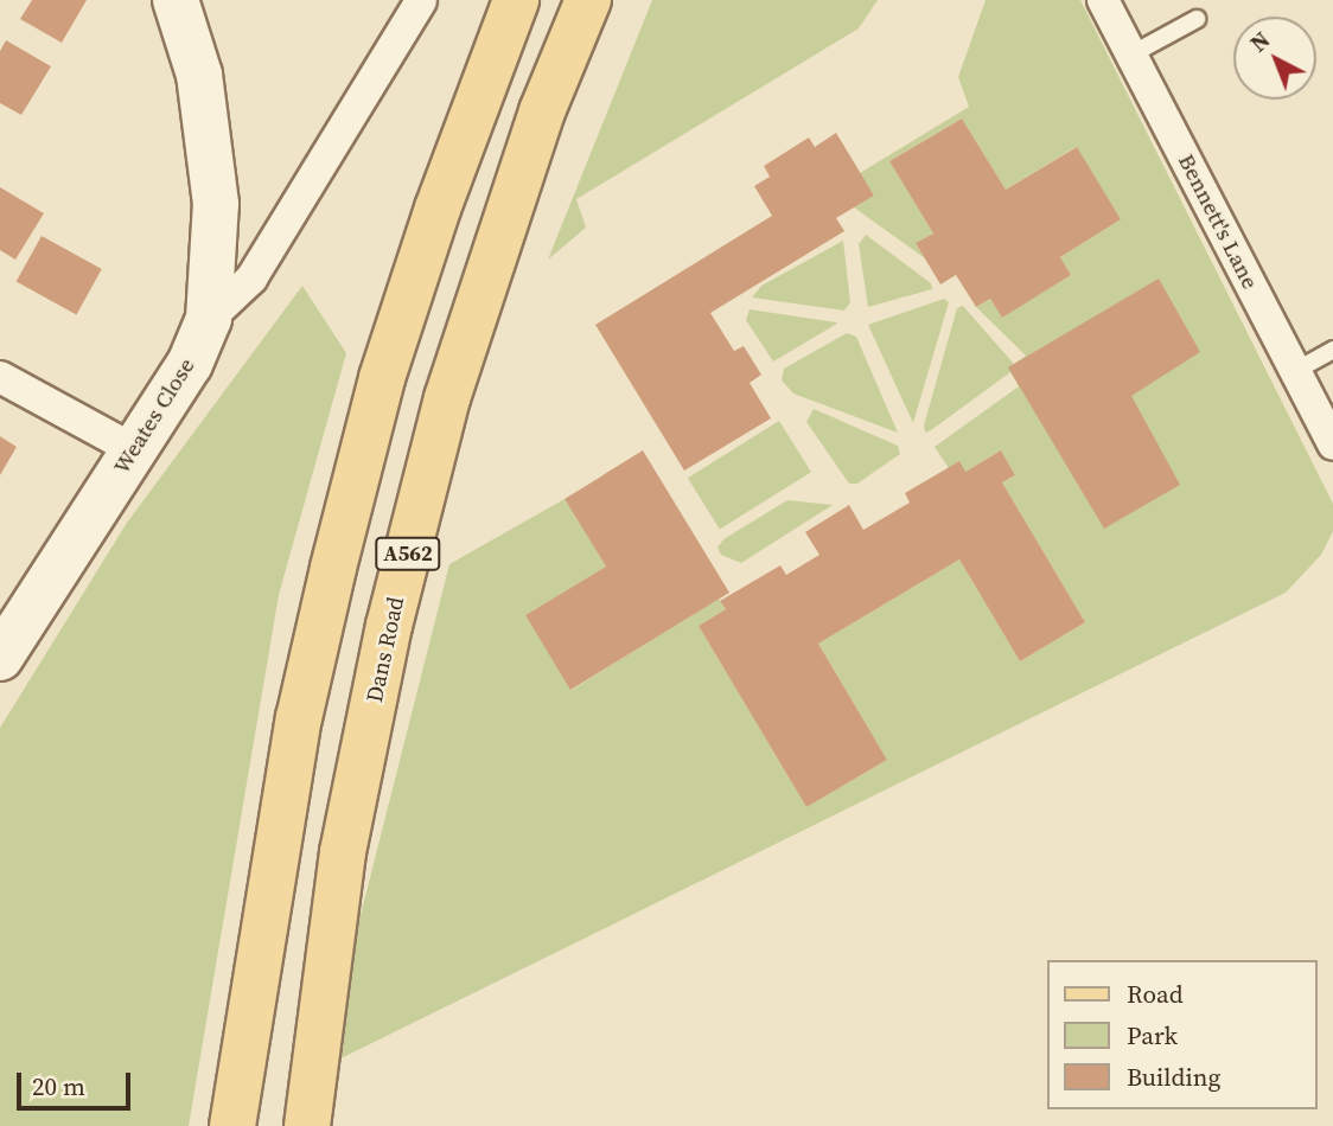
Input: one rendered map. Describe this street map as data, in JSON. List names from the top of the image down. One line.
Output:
{"streets":{"main road":["A562","Dans Road"],"street":["Bennett's Lane","Weates Close"]},"legend":["Road","Park","Building"],"scale_bar":"20 m","north":"top left"}
